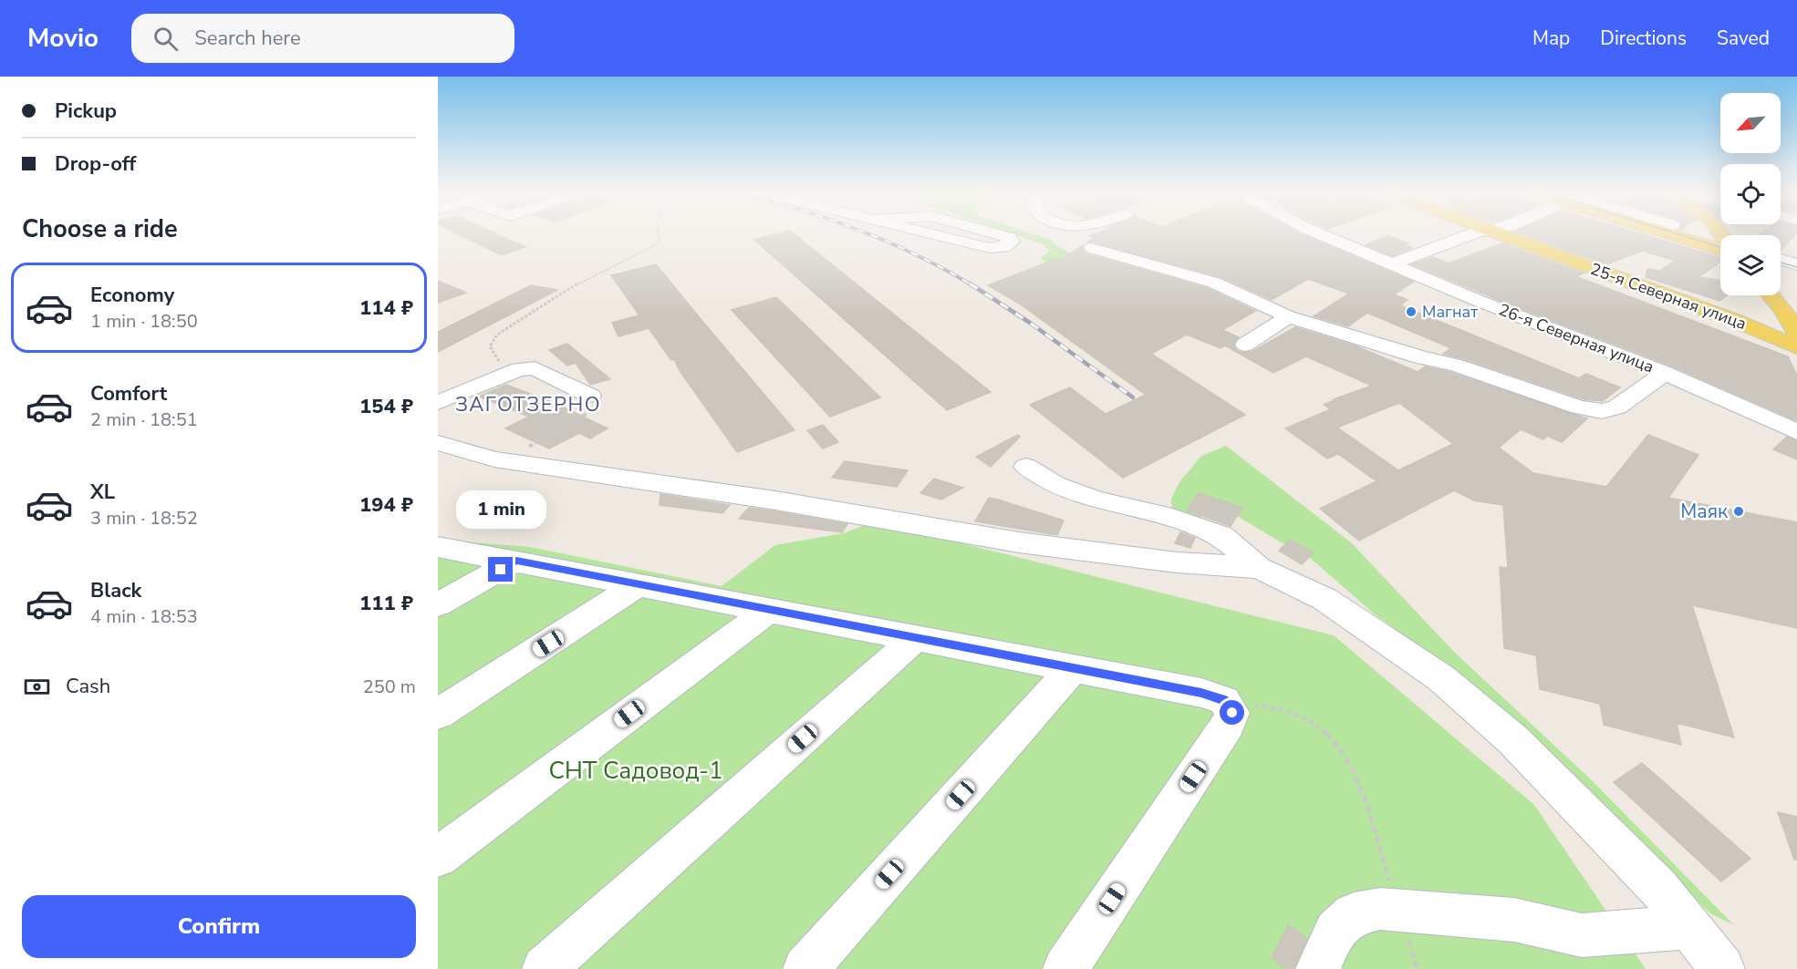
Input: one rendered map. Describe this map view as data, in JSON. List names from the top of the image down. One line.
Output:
{"streets":{"main road":["25-я Северная улица"],"street":["26-я Северная улица"]},"districts":["ЗАГОТЗЕРНО"],"parks":["СНТ Садовод-1"],"places":["Магнат","Маяк"],"north":"bottom left","page":{"header":"Movio","search":"Search here","nav":["Map","Directions","Saved"],"banner":["Pickup","Drop-off"],"heading":"Choose a ride","list":[{"name":"Economy","note":"1 min · 18:50","value":"114 ₽"},{"name":"Comfort","note":"2 min · 18:51","value":"154 ₽"},{"name":"XL","note":"3 min · 18:52","value":"194 ₽"},{"name":"Black","note":"4 min · 18:53","value":"111 ₽"}],"bubble":"1 min","pay":["Cash","250 m"],"buttons":"Confirm"}}
